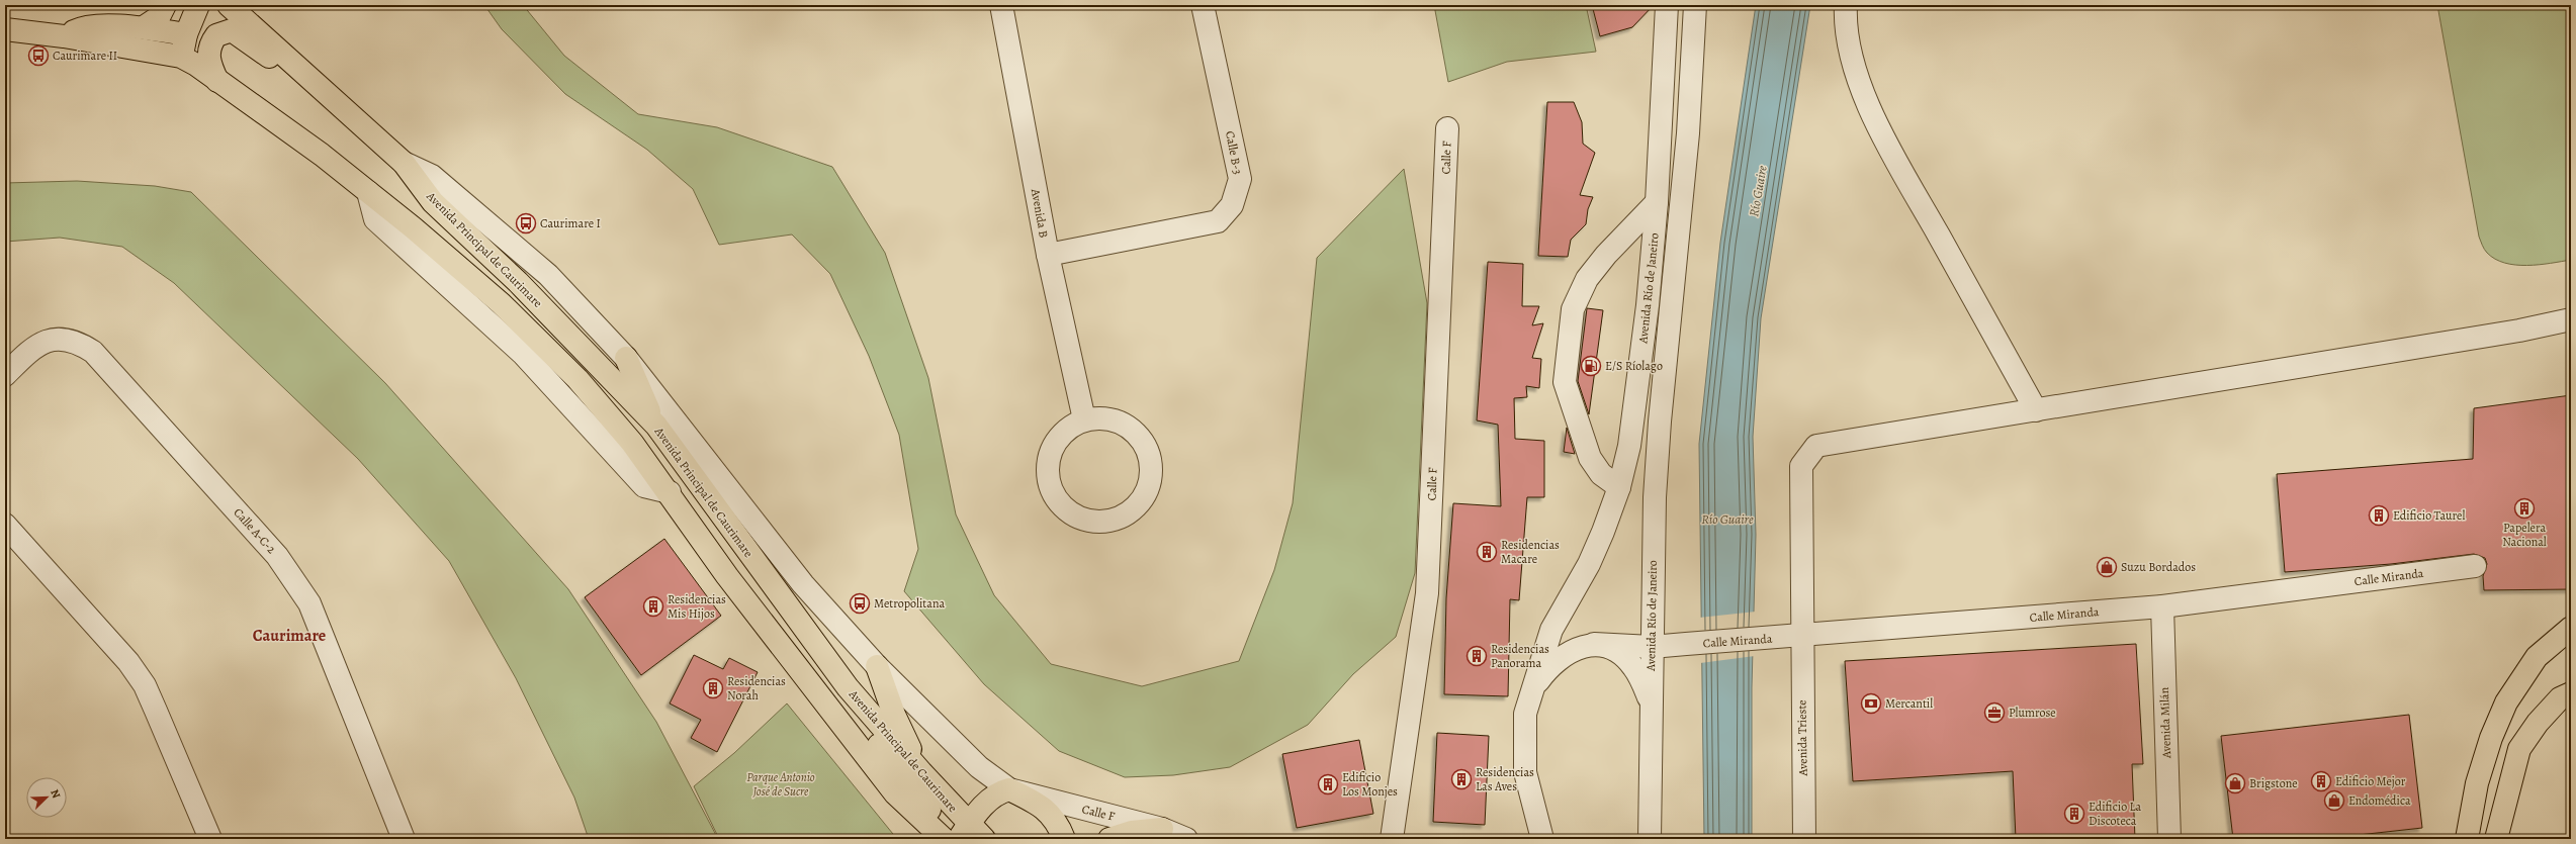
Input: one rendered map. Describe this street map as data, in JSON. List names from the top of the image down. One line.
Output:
{"streets":{"main road":["Avenida Principal de Caurimare"],"street":["Calle B-3","Calle F","Avenida B","Avenida Río de Janeiro","Calle A-C-2","Calle Miranda","Avenida Milán","Avenida Trieste"]},"crossings":[["Calle B-3","Avenida B"],["Calle F","Avenida Principal de Caurimare"],["Avenida Río de Janeiro","Calle Miranda"],["Calle Miranda","Avenida Milán"],["Calle Miranda","Avenida Trieste"]],"districts":["Caurimare"],"water":["Río Guaire"],"parks":["Parque Antonio José de Sucre"],"places":{"bus stop":["Caurimare II","Caurimare I","Metropolitana"],"fuel station":["E/S Ríolago"],"building":["Papelera Nacional","Edificio Taurel","Residencias Macare","Residencias Mis Hijos","Residencias Panorama","Residencias Norah","Residencias Las Aves","Edificio Mejor","Edificio Los Monjes","Edificio La Discoteca"],"shop":["Suzu Bordados","Brigstone","Endomédica"],"bank":["Mercantil"],"office":["Plumrose"]},"north":"top right"}
